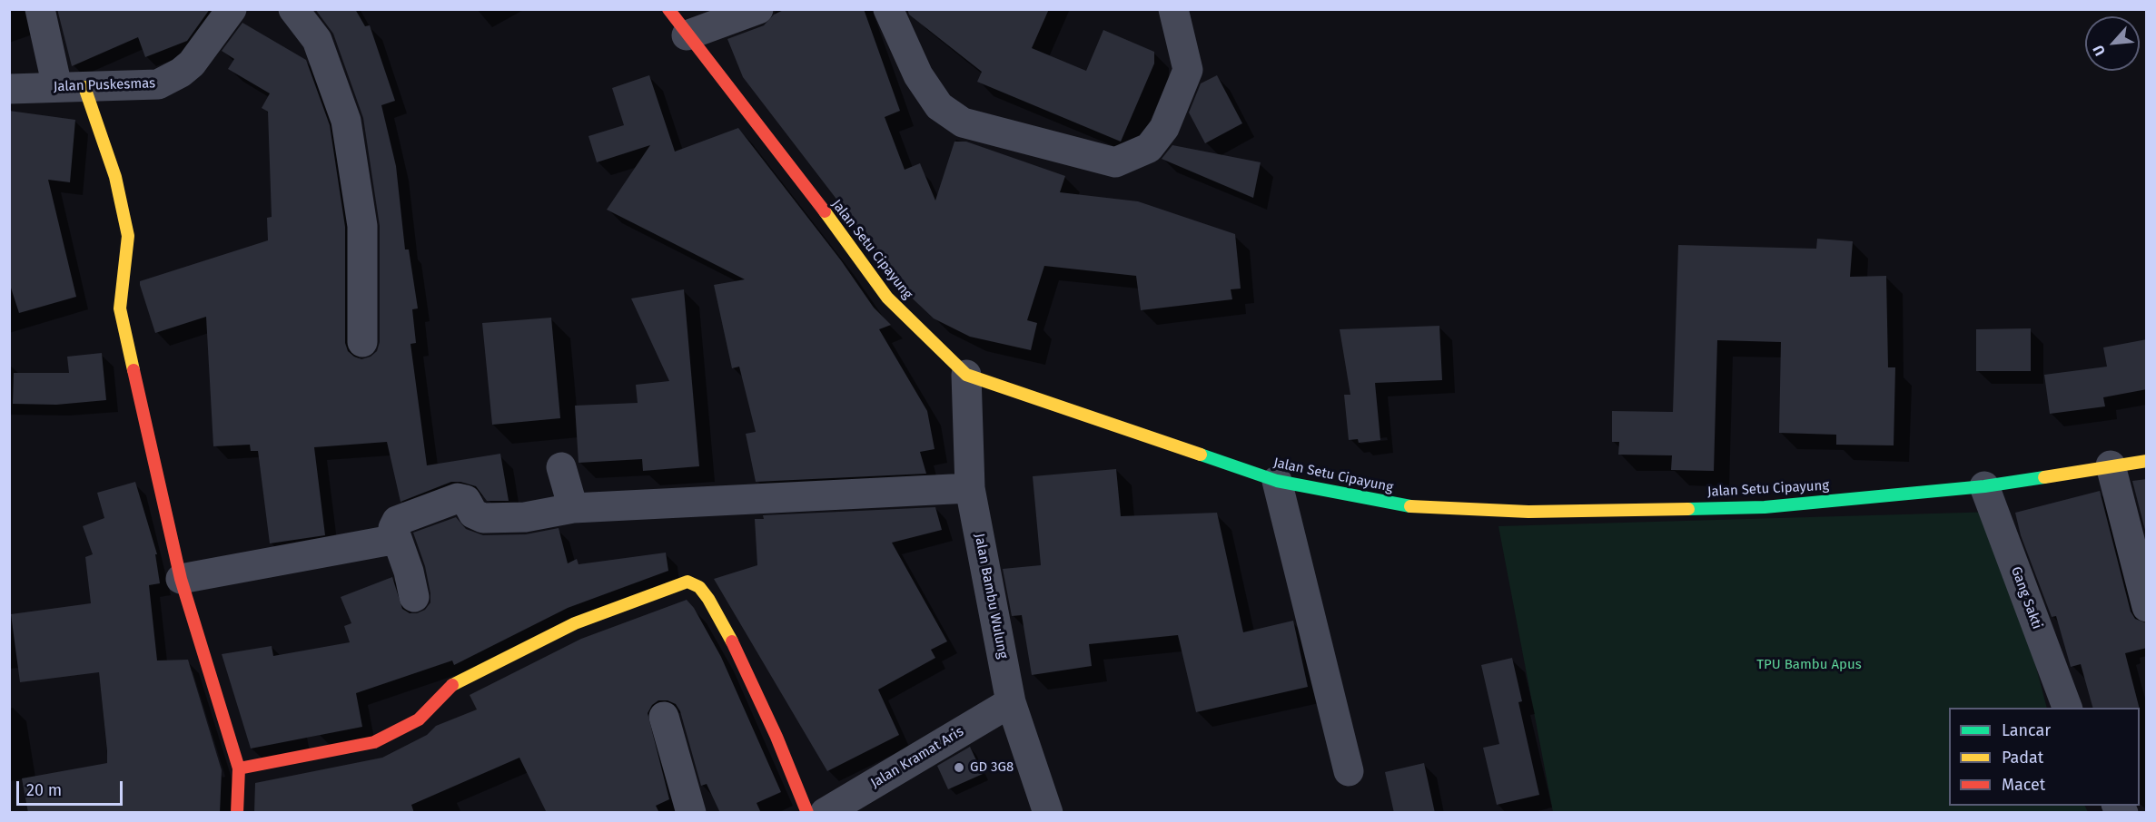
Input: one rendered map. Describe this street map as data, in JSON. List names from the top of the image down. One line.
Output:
{"streets":{"street":["Jalan Puskesmas","Jalan Setu Cipayung","Jalan Bambu Wulung","Gang Sakti","Jalan Kramat Aris"]},"crossings":[["Jalan Setu Cipayung","Jalan Bambu Wulung"],["Jalan Setu Cipayung","Gang Sakti"],["Jalan Bambu Wulung","Jalan Kramat Aris"]],"parks":["TPU Bambu Apus"],"places":["GD 3G8"],"legend":["Lancar","Padat","Macet"],"scale_bar":"20 m","north":"bottom left"}
